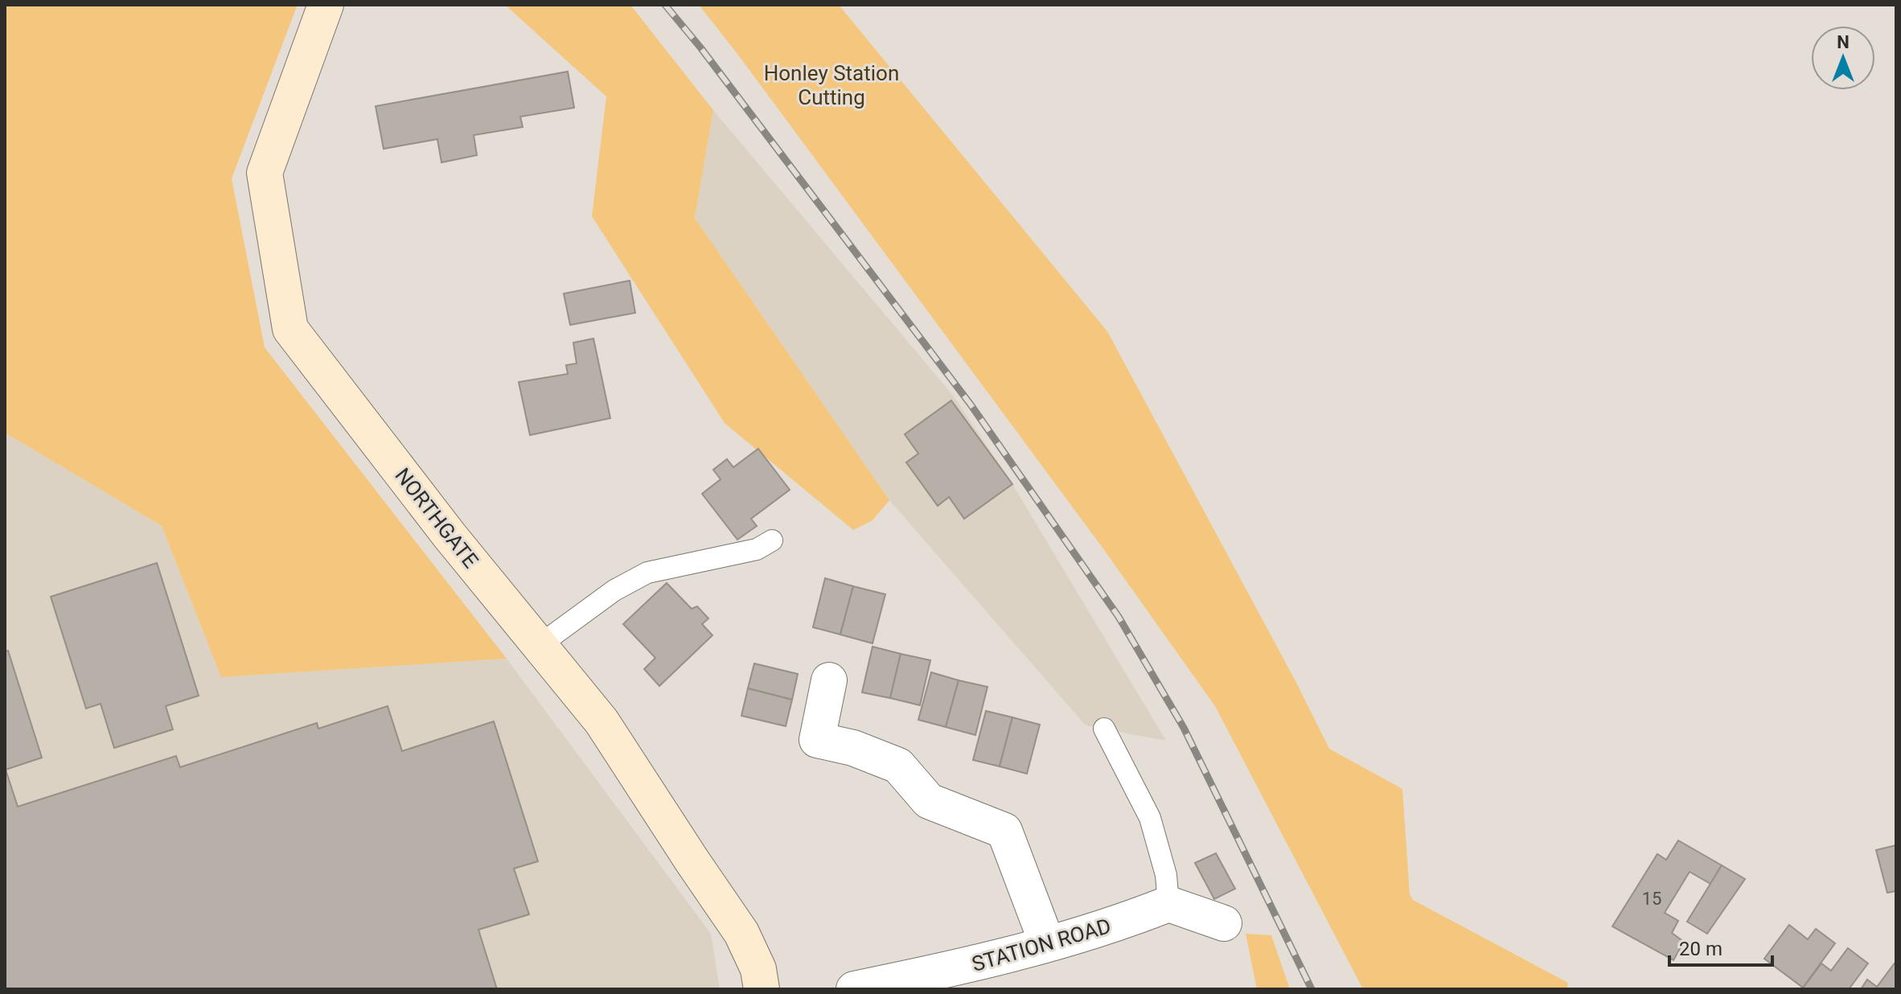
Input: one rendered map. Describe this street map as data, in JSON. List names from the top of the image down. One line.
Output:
{"streets":{"street":["NORTHGATE","STATION ROAD"]},"parks":["Honley Station Cutting"],"house_numbers":["15"],"scale_bar":"20 m","north":"top"}
